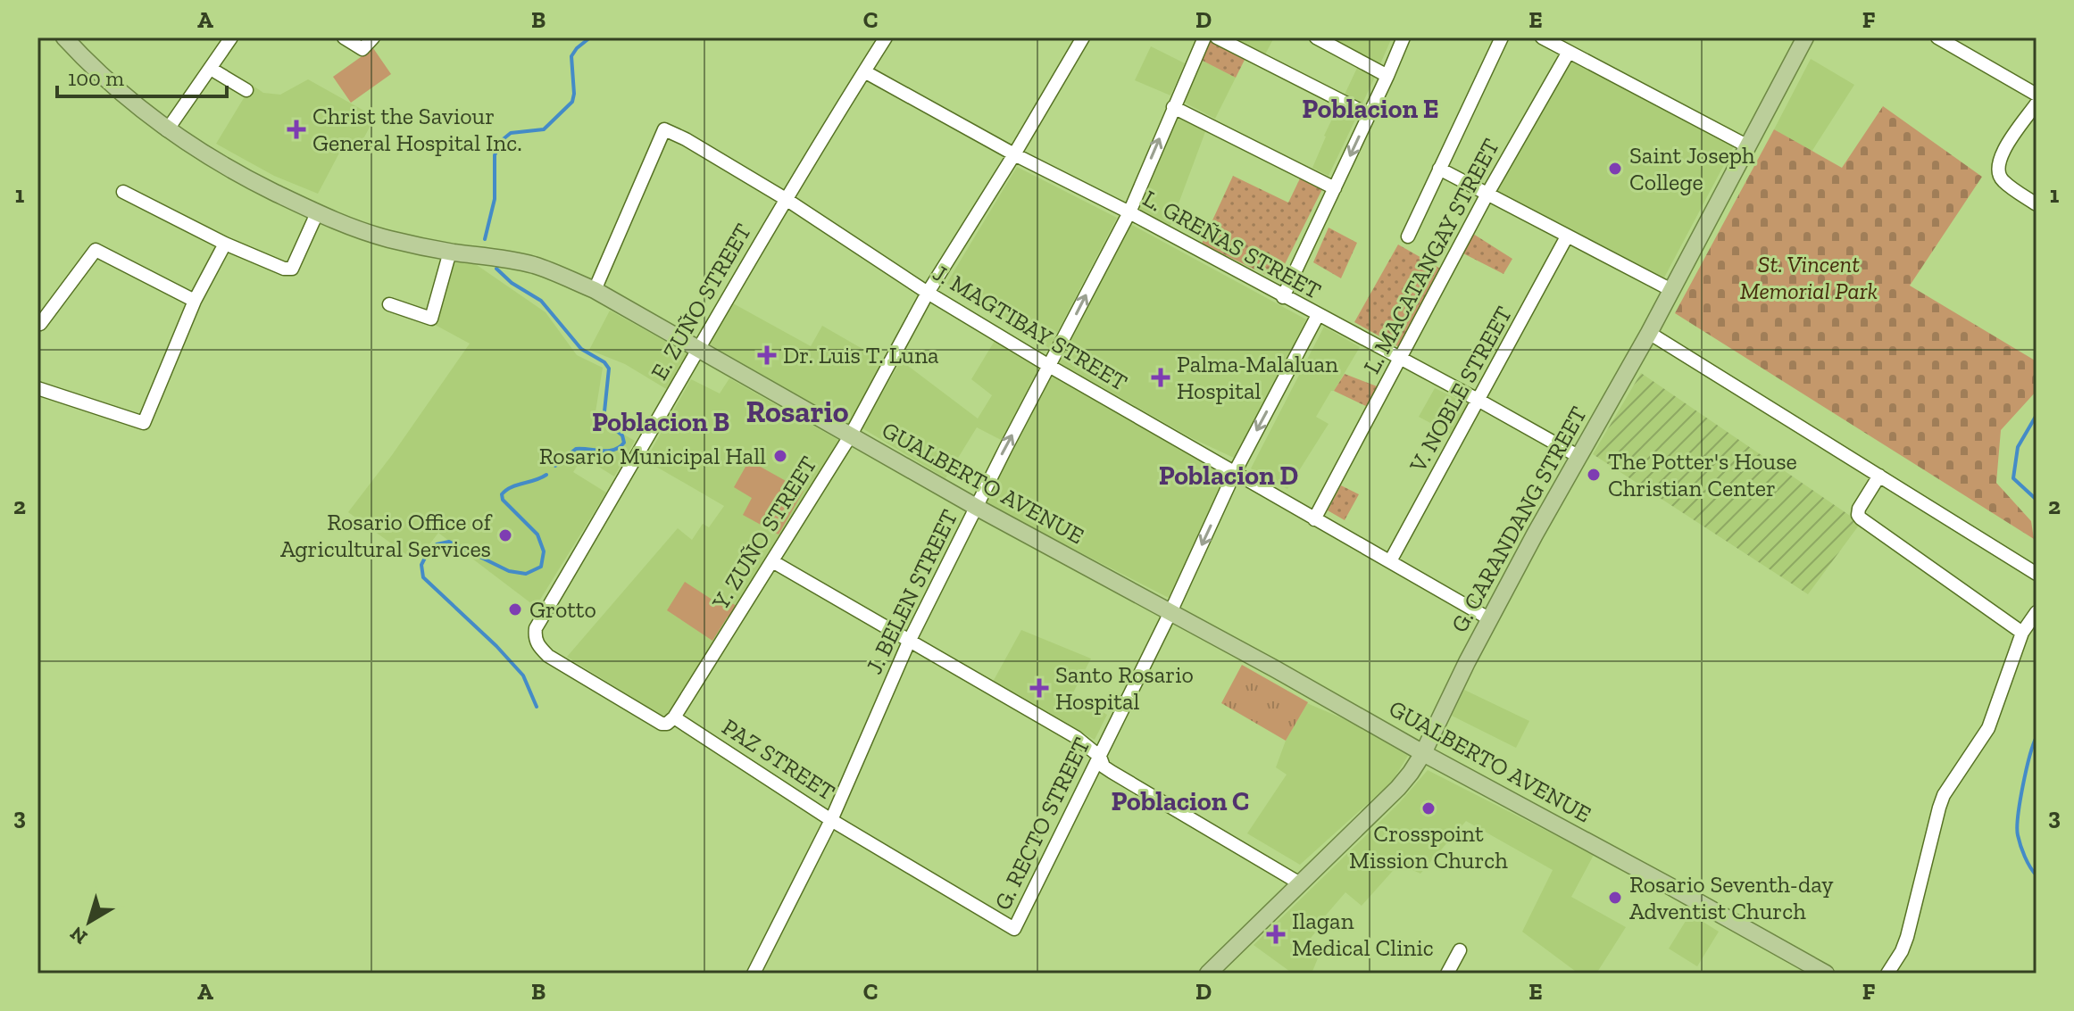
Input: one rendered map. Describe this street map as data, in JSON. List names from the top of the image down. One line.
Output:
{"streets":{"main road":["GUALBERTO AVENUE","G. CARANDANG STREET"],"street":["L. GREÑAS STREET","L. MACATANGAY STREET","E. ZUÑO STREET","J. MAGTIBAY STREET","V. NOBLE STREET","Y. ZUÑO STREET","J. BELEN STREET","PAZ STREET","G. RECTO STREET"]},"crossings":[["L. GREÑAS STREET","L. MACATANGAY STREET"],["L. GREÑAS STREET","E. ZUÑO STREET"],["L. GREÑAS STREET","V. NOBLE STREET"],["L. GREÑAS STREET","G. CARANDANG STREET"],["L. GREÑAS STREET","Y. ZUÑO STREET"],["L. GREÑAS STREET","J. BELEN STREET"],["L. GREÑAS STREET","G. RECTO STREET"],["L. MACATANGAY STREET","J. MAGTIBAY STREET"],["E. ZUÑO STREET","J. MAGTIBAY STREET"],["E. ZUÑO STREET","GUALBERTO AVENUE"],["E. ZUÑO STREET","PAZ STREET"],["J. MAGTIBAY STREET","V. NOBLE STREET"],["J. MAGTIBAY STREET","GUALBERTO AVENUE"],["J. MAGTIBAY STREET","G. CARANDANG STREET"],["J. MAGTIBAY STREET","Y. ZUÑO STREET"],["J. MAGTIBAY STREET","J. BELEN STREET"],["J. MAGTIBAY STREET","G. RECTO STREET"],["GUALBERTO AVENUE","G. CARANDANG STREET"],["GUALBERTO AVENUE","Y. ZUÑO STREET"],["GUALBERTO AVENUE","J. BELEN STREET"],["GUALBERTO AVENUE","G. RECTO STREET"],["Y. ZUÑO STREET","PAZ STREET"],["J. BELEN STREET","PAZ STREET"],["PAZ STREET","G. RECTO STREET"]],"one_way":["J. BELEN STREET","G. RECTO STREET"],"districts":["Poblacion E","Rosario","Poblacion B","Poblacion D","Poblacion C"],"parks":["St. Vincent Memorial Park"],"places":{"health":["Christ the Saviour General Hospital Inc.","Dr. Luis T. Luna","Palma-Malaluan Hospital","Santo Rosario Hospital","Ilagan Medical Clinic"],"other":["Saint Joseph College","Rosario Municipal Hall","The Potter's House Christian Center","Rosario Office of Agricultural Services","Grotto","Crosspoint Mission Church","Rosario Seventh-day Adventist Church"]},"scale_bar":"100 m","north":"bottom left","grid":{"columns":["A","B","C","D","E","F"],"rows":["1","2","3"]}}
